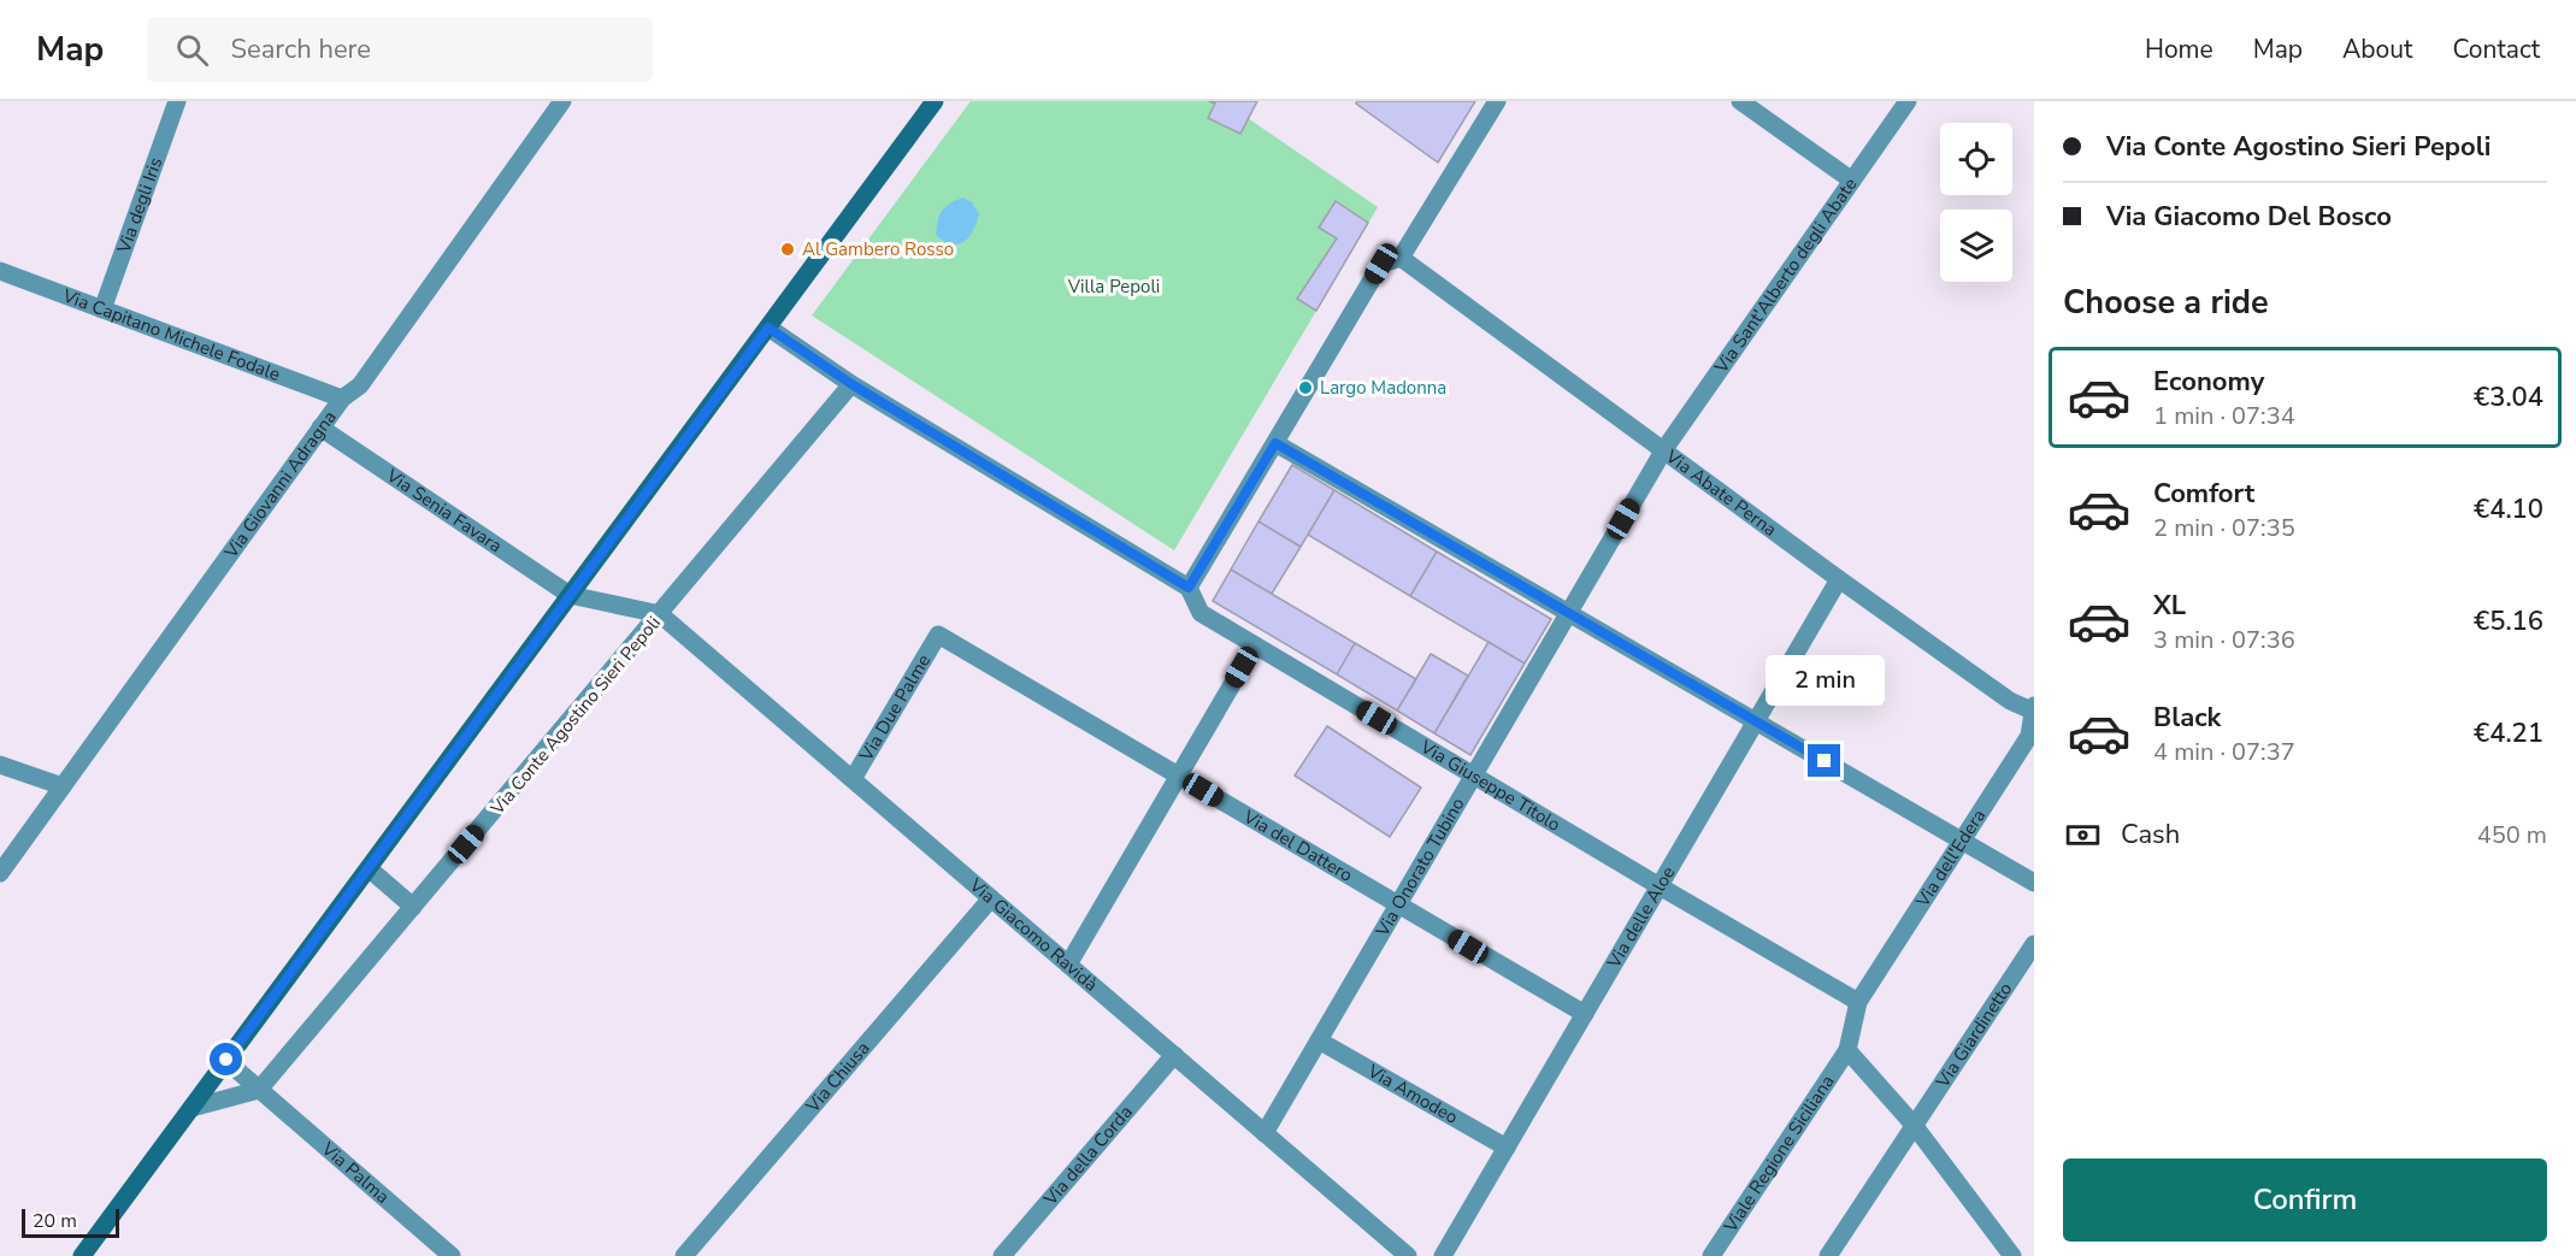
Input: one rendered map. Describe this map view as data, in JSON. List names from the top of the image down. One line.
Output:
{"streets":{"street":["Via degli Iris","Via Sant'Alberto degli Abate","Via Capitano Michele Fodale","Via Giovanni Adragna","Via Abate Perna","Via Senia Favara","Via Due Palme","Via Conte Agostino Sieri Pepoli","Via Giuseppe Titolo","Via del Dattero","Via dell'Edera","Via Onorato Tubino","Via delle Aloe","Via Giacomo Ravidà","Via Giardinetto","Via Chiusa","Via Amodeo","Viale Regione Siciliana","Via della Corda","Via Palma"]},"crossings":[["Via degli Iris","Via Capitano Michele Fodale"],["Via Sant'Alberto degli Abate","Via Abate Perna"],["Via Sant'Alberto degli Abate","Via Onorato Tubino"],["Via Capitano Michele Fodale","Via Giovanni Adragna"],["Via Giovanni Adragna","Via Senia Favara"],["Via Abate Perna","Via dell'Edera"],["Via Abate Perna","Via Onorato Tubino"],["Via Abate Perna","Via delle Aloe"],["Via Due Palme","Via del Dattero"],["Via Due Palme","Via Giacomo Ravidà"],["Via Conte Agostino Sieri Pepoli","Via Giuseppe Titolo"],["Via Conte Agostino Sieri Pepoli","Via Giacomo Ravidà"],["Via Conte Agostino Sieri Pepoli","Via Palma"],["Via Giuseppe Titolo","Via dell'Edera"],["Via Giuseppe Titolo","Via Onorato Tubino"],["Via Giuseppe Titolo","Via delle Aloe"],["Via del Dattero","Via Onorato Tubino"],["Via del Dattero","Via delle Aloe"],["Via dell'Edera","Viale Regione Siciliana"],["Via Onorato Tubino","Via Giacomo Ravidà"],["Via Onorato Tubino","Via Amodeo"],["Via delle Aloe","Via Amodeo"],["Via Giacomo Ravidà","Via Chiusa"],["Via Giacomo Ravidà","Via della Corda"]],"parks":["Villa Pepoli"],"places":["Al Gambero Rosso","Largo Madonna"],"scale_bar":"20 m","page":{"header":"Map","search":"Search here","nav":["Home","Map","About","Contact"],"banner":["Via Conte Agostino Sieri Pepoli","Via Giacomo Del Bosco"],"heading":"Choose a ride","list":[{"name":"Economy","note":"1 min · 07:34","value":"€3.04"},{"name":"Comfort","note":"2 min · 07:35","value":"€4.10"},{"name":"XL","note":"3 min · 07:36","value":"€5.16"},{"name":"Black","note":"4 min · 07:37","value":"€4.21"}],"bubble":"2 min","pay":["Cash","450 m"],"buttons":"Confirm","scale":"20 m"}}
